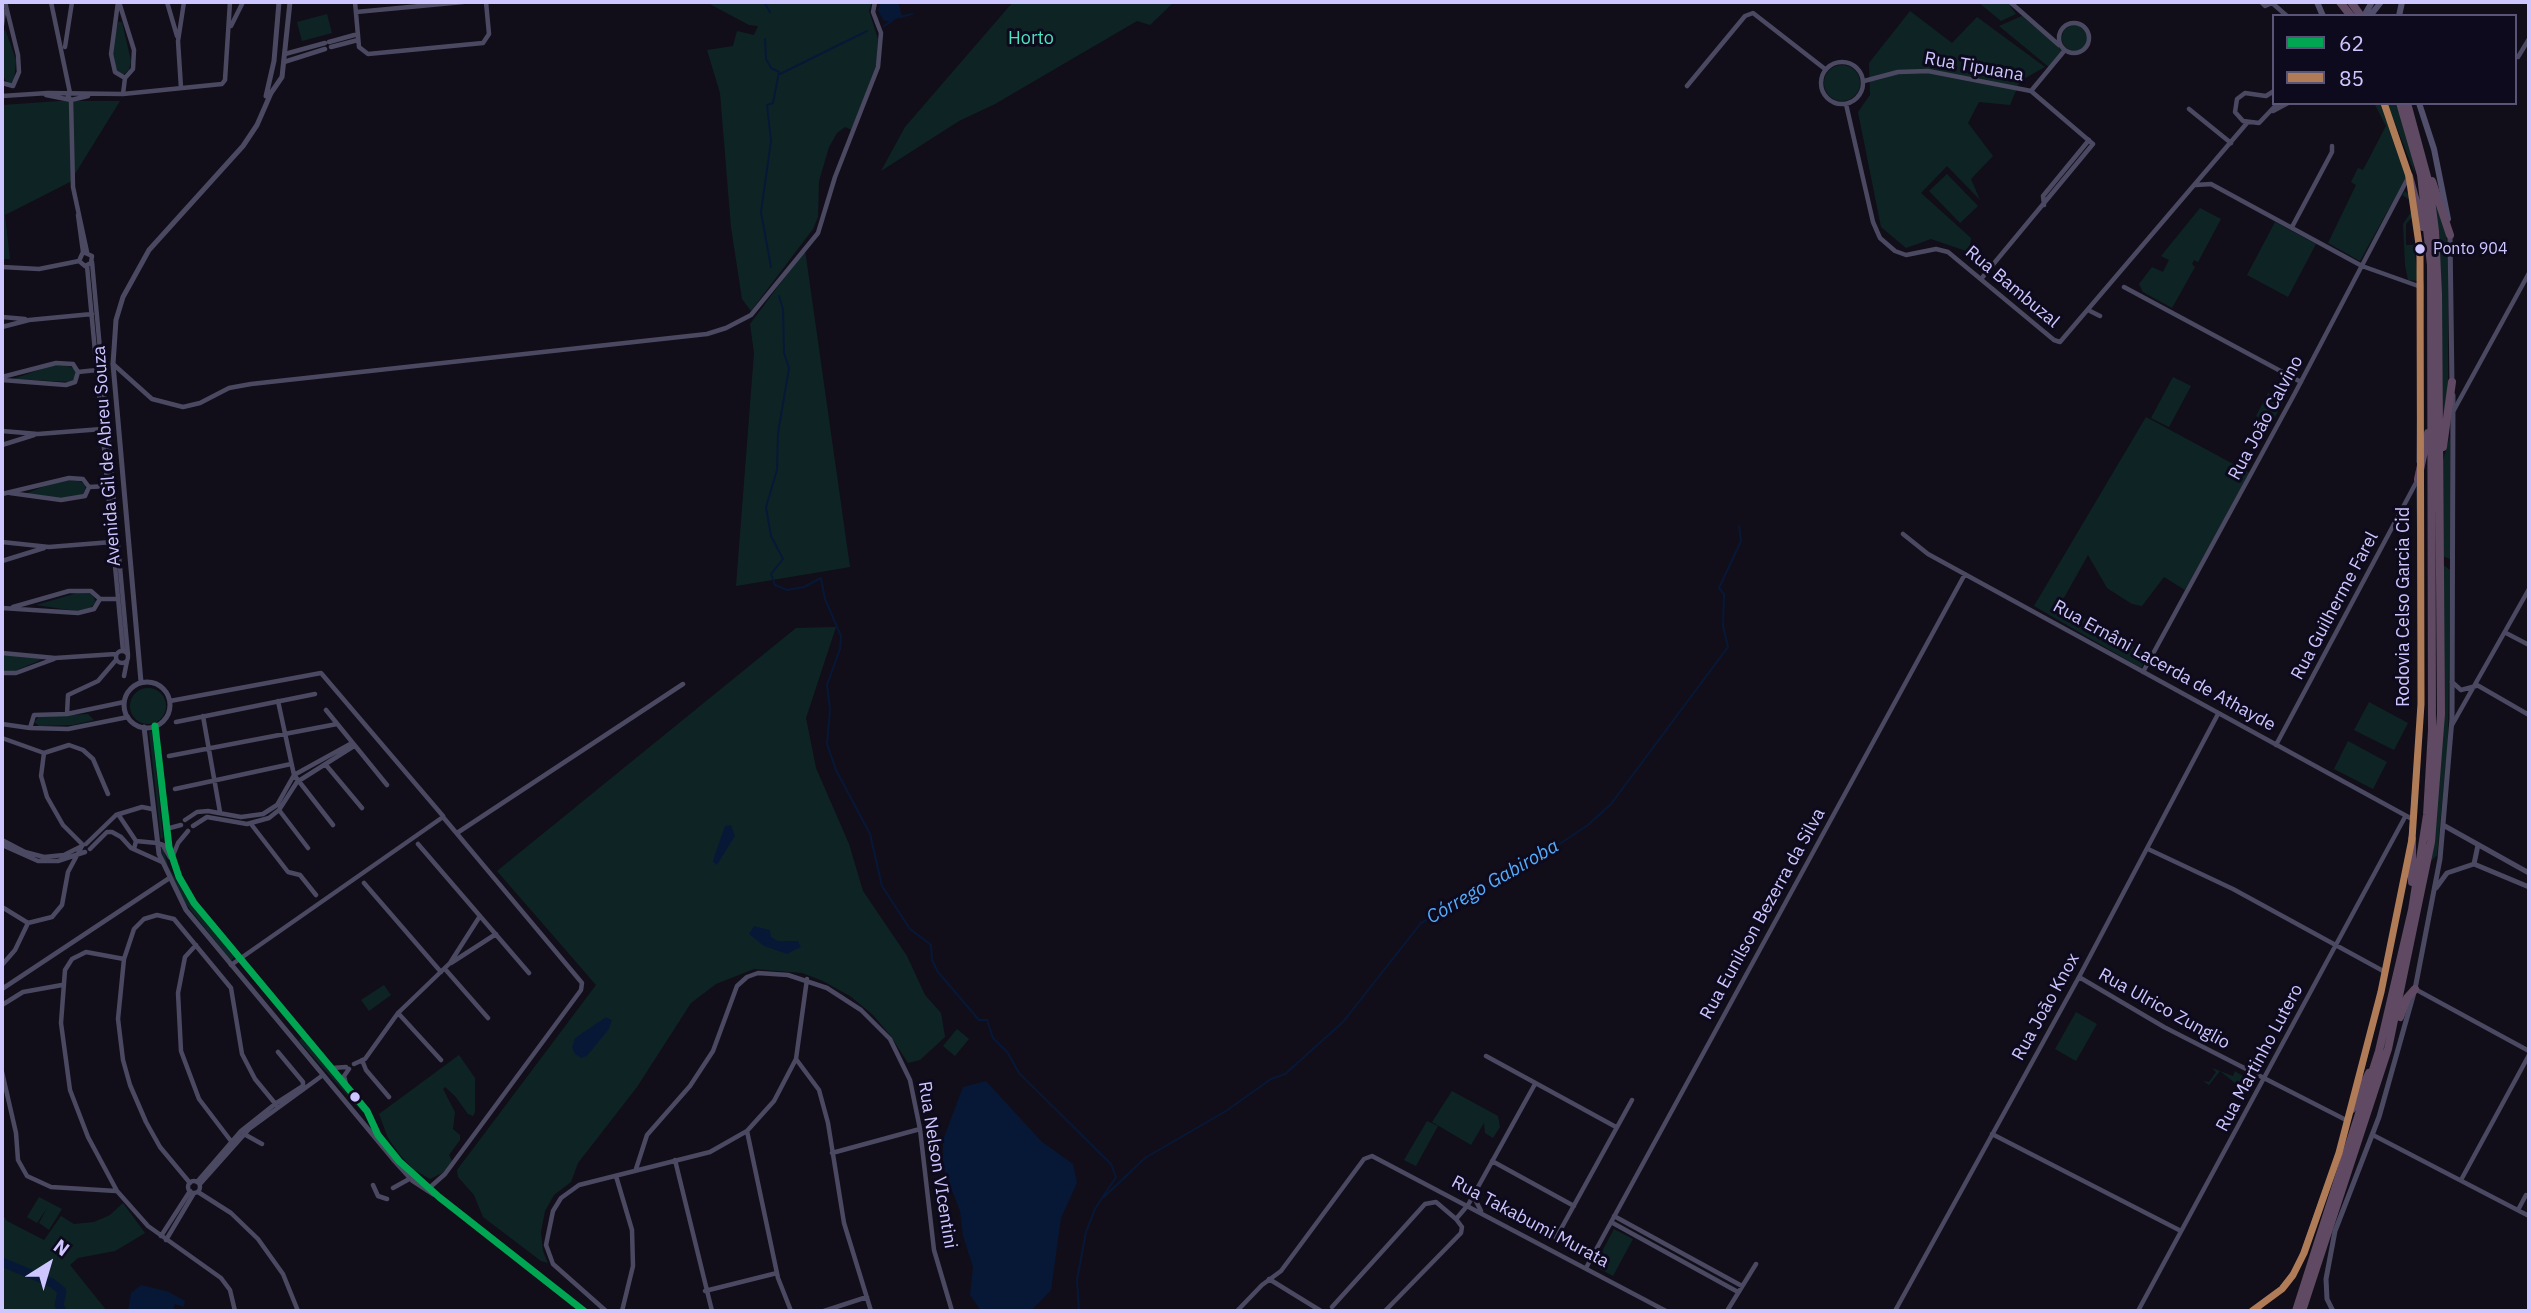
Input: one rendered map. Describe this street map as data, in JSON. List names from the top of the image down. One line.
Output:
{"streets":{"highway":["Rodovia Celso Garcia Cid"],"street":["Rua Tipuana","Rua Bambuzal","Rua João Calvino","Avenida Gil de Abreu Souza","Rua Guilherme Farel","Rua Ernâni Lacerda de Athayde","Rua Eunilson Bezerra da Silva","Rua João Knox","Rua Ulrico Zunglio","Rua Martinho Lutero","Rua Nelson VIcentini","Rua Takabumi Murata"]},"crossings":[["Rua Tipuana","Rua Bambuzal"],["Rua João Calvino","Rodovia Celso Garcia Cid"],["Rua João Calvino","Rua Ernâni Lacerda de Athayde"],["Rua Guilherme Farel","Rodovia Celso Garcia Cid"],["Rua Guilherme Farel","Rua Ernâni Lacerda de Athayde"],["Rodovia Celso Garcia Cid","Rua Ernâni Lacerda de Athayde"],["Rodovia Celso Garcia Cid","Rua Ulrico Zunglio"],["Rua Ernâni Lacerda de Athayde","Rua Eunilson Bezerra da Silva"],["Rua Ernâni Lacerda de Athayde","Rua João Knox"],["Rua Ernâni Lacerda de Athayde","Rua Martinho Lutero"],["Rua Eunilson Bezerra da Silva","Rua Takabumi Murata"],["Rua João Knox","Rua Ulrico Zunglio"],["Rua Ulrico Zunglio","Rua Martinho Lutero"]],"water":["Córrego Gabiroba"],"parks":["Horto"],"places":["Ponto 904"],"lines":["transit line 85","transit line 62"],"legend":["62","85"],"north":"top right"}
